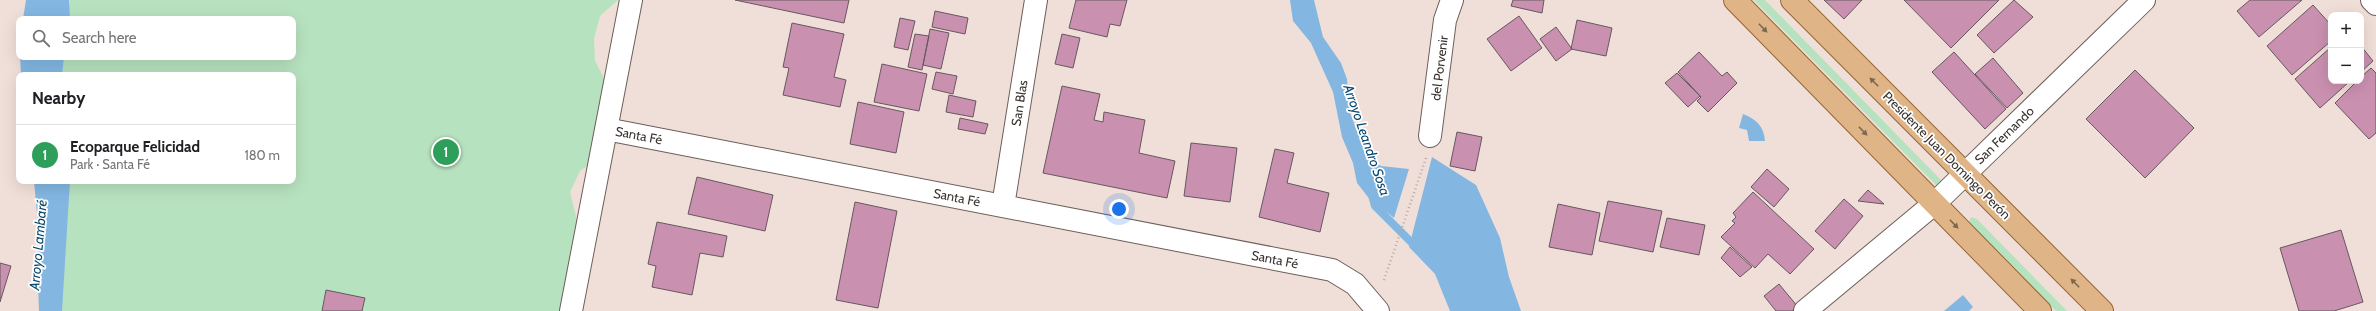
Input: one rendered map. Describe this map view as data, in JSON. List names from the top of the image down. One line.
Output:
{"streets":{"main road":["Presidente Juan Domingo Perón"],"street":["del Porvenir","San Blas","Santa Fé","San Fernando"]},"crossings":[["San Blas","Santa Fé"],["San Fernando","Presidente Juan Domingo Perón"]],"water":["Arroyo Leandro Sosa","Arroyo Lambaré"],"page":{"map_buttons":["+","−"],"search":"Search here","heading":"Nearby","list":[{"mark":"1","name":"Ecoparque Felicidad","note":"Park · Santa Fé","value":"180 m"}],"pins":"1"}}
